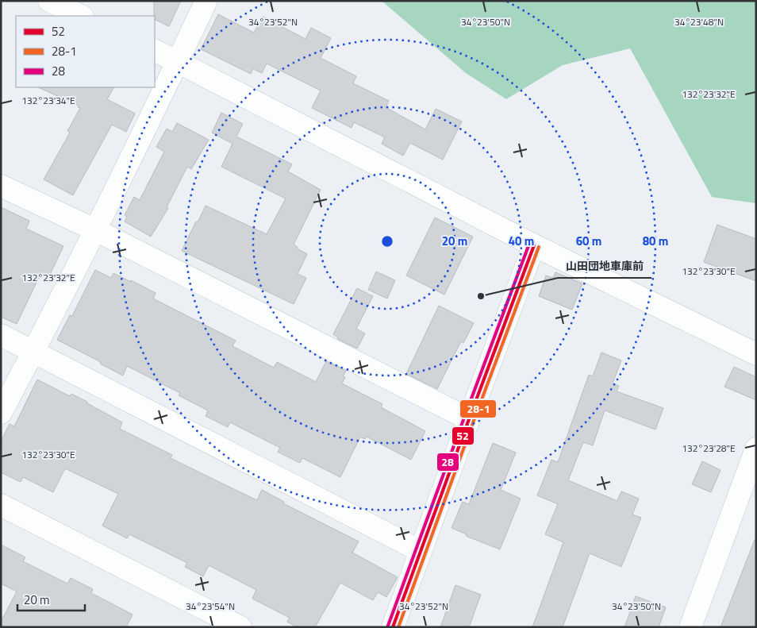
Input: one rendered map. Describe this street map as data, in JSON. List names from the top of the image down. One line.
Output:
{"places":["山田団地車庫前"],"lines":["transit line 28","transit line 52","transit line 28-1"],"legend":["52","28-1","28"],"scale_bar":"20 m","coordinates":["34°23'52\"N","34°23'50\"N","34°23'48\"N","132°23'32\"E","132°23'34\"E","132°23'30\"E","132°23'28\"E","34°23'54\"N"],"rings":["20 m","40 m","60 m","80 m"]}
